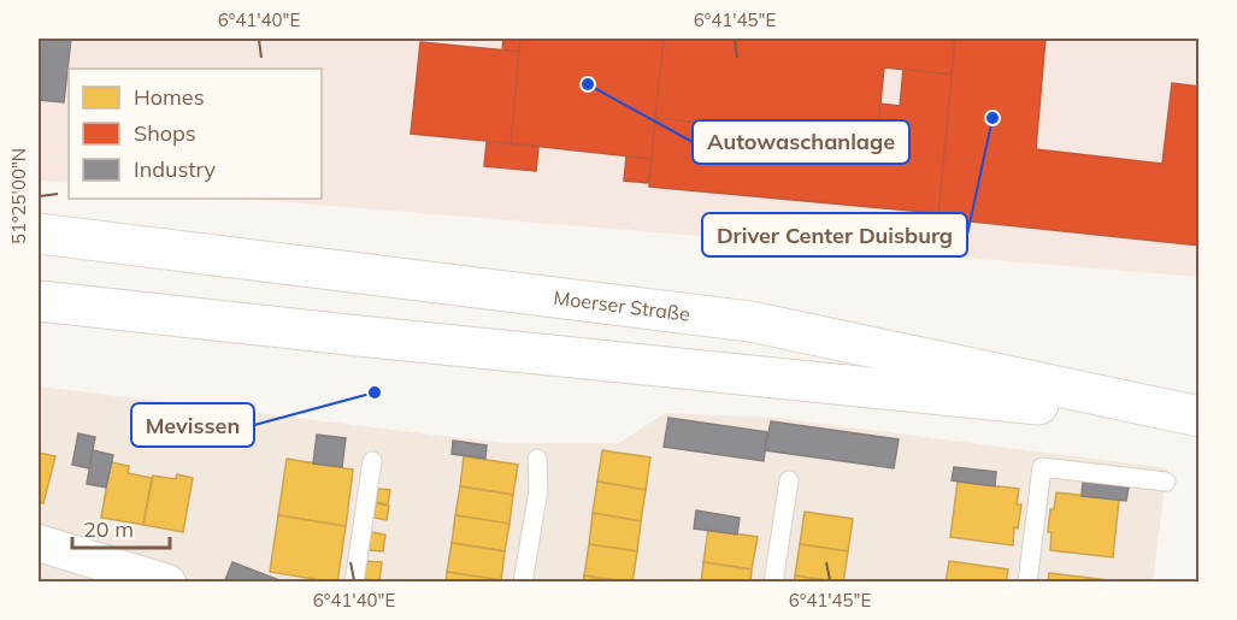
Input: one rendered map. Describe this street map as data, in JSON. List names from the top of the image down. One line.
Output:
{"streets":{"main road":["Moerser Straße"]},"places":["Autowaschanlage","Driver Center Duisburg","Mevissen"],"legend":["Homes","Shops","Industry"],"scale_bar":"20 m","coordinates":["6°41'40\"E","6°41'45\"E","51°25'00\"N"]}
